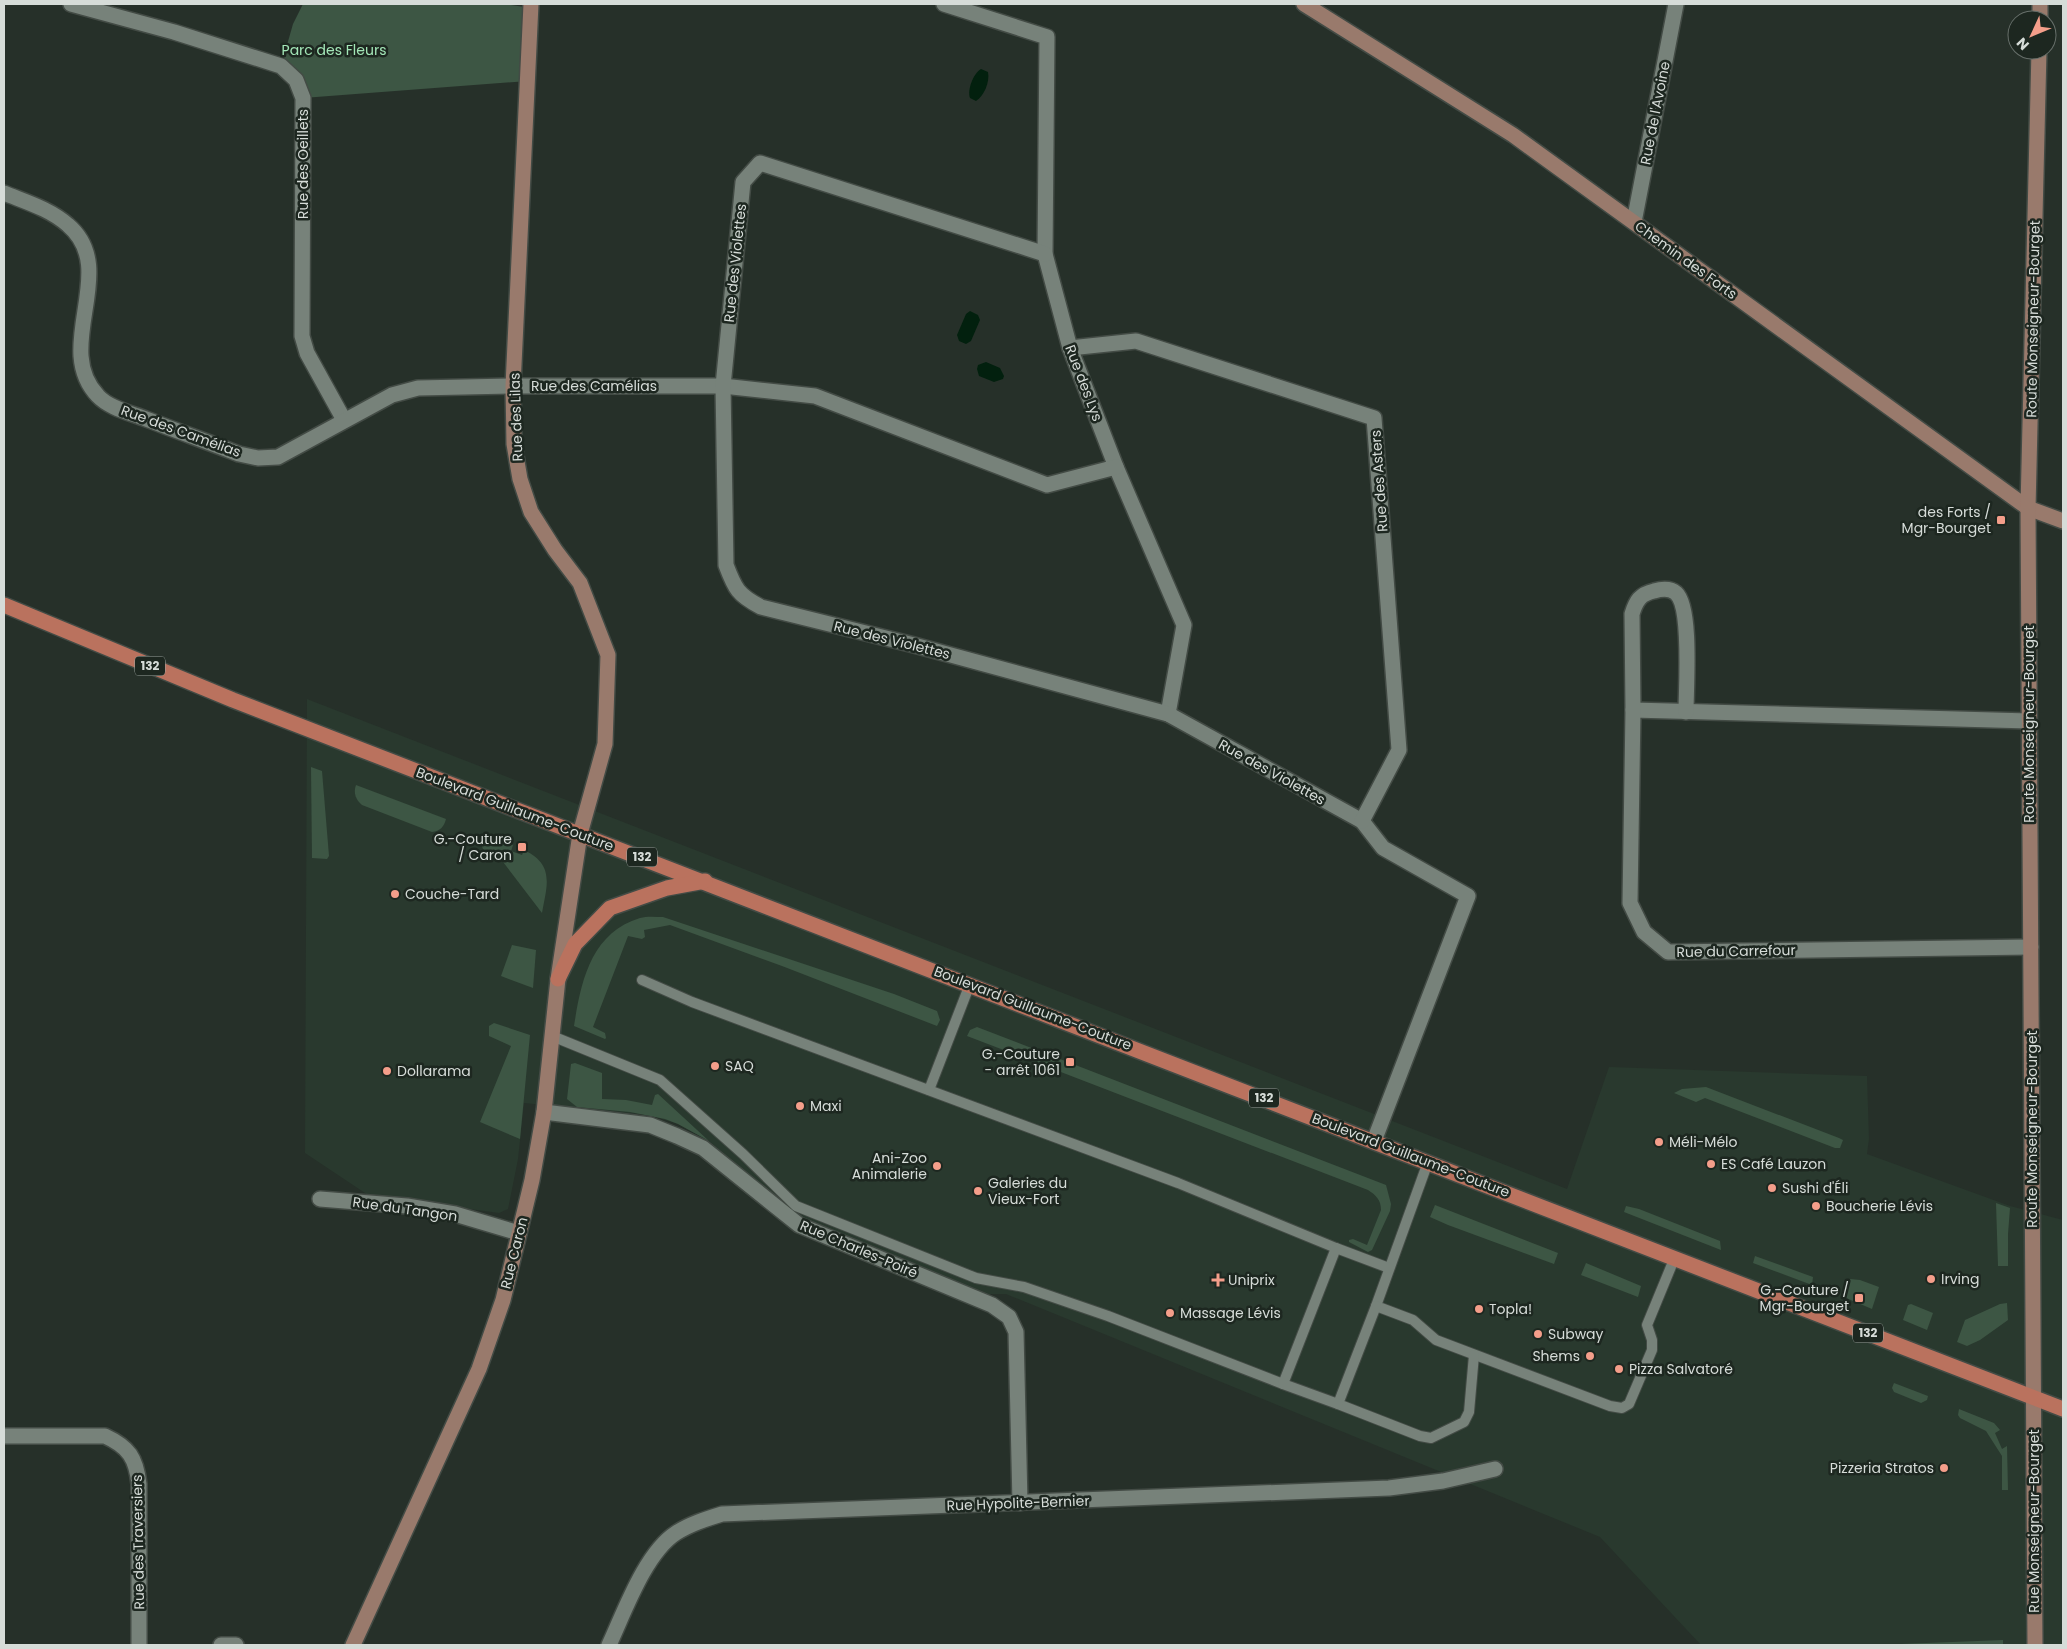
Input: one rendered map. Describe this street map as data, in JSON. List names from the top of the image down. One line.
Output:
{"streets":{"main road":["132","Boulevard Guillaume-Couture"],"street":["Rue de l'Avoine","Rue des Oeillets","Chemin des Forts","Rue des Violettes","Route Monseigneur-Bourget","Rue des Lys","Rue des Camélias","Rue des Lilas","Rue des Asters","Rue du Carrefour","Rue du Tangon","Rue Charles-Poiré","Rue Caron","Rue Hypolite-Bernier","Rue Monseigneur-Bourget","Rue des Traversiers"]},"crossings":[["Rue de l'Avoine","Chemin des Forts"],["Rue des Oeillets","Rue des Camélias"],["Chemin des Forts","Route Monseigneur-Bourget"],["Rue des Violettes","Rue des Lys"],["Rue des Violettes","Rue des Camélias"],["Rue des Violettes","Rue des Asters"],["Rue des Violettes","Boulevard Guillaume-Couture"],["Route Monseigneur-Bourget","Boulevard Guillaume-Couture"],["Route Monseigneur-Bourget","Rue du Carrefour"],["Route Monseigneur-Bourget","Rue Monseigneur-Bourget"],["Rue des Lys","Rue des Camélias"],["Rue des Lys","Rue des Asters"],["Rue des Camélias","Rue des Lilas"],["Rue des Lilas","Boulevard Guillaume-Couture"],["Rue des Lilas","Rue Caron"],["Boulevard Guillaume-Couture","Rue Caron"],["Boulevard Guillaume-Couture","Rue Monseigneur-Bourget"],["Rue du Tangon","Rue Caron"],["Rue Charles-Poiré","Rue Caron"],["Rue Charles-Poiré","Rue Hypolite-Bernier"]],"parks":["Parc des Fleurs"],"places":{"transit":["des Forts / Mgr-Bourget","G.-Couture / Caron","G.-Couture - arrêt 1061","G.-Couture / Mgr-Bourget"],"other":["Couche-Tard","SAQ","Dollarama","Maxi","Méli-Mélo","ES Café Lauzon","Ani-Zoo Animalerie","Sushi d'Éli","Galeries du Vieux-Fort","Boucherie Lévis","Irving","Topla!","Massage Lévis","Subway","Shems","Pizza Salvatoré","Pizzeria Stratos"],"health":["Uniprix"]},"north":"bottom left"}
